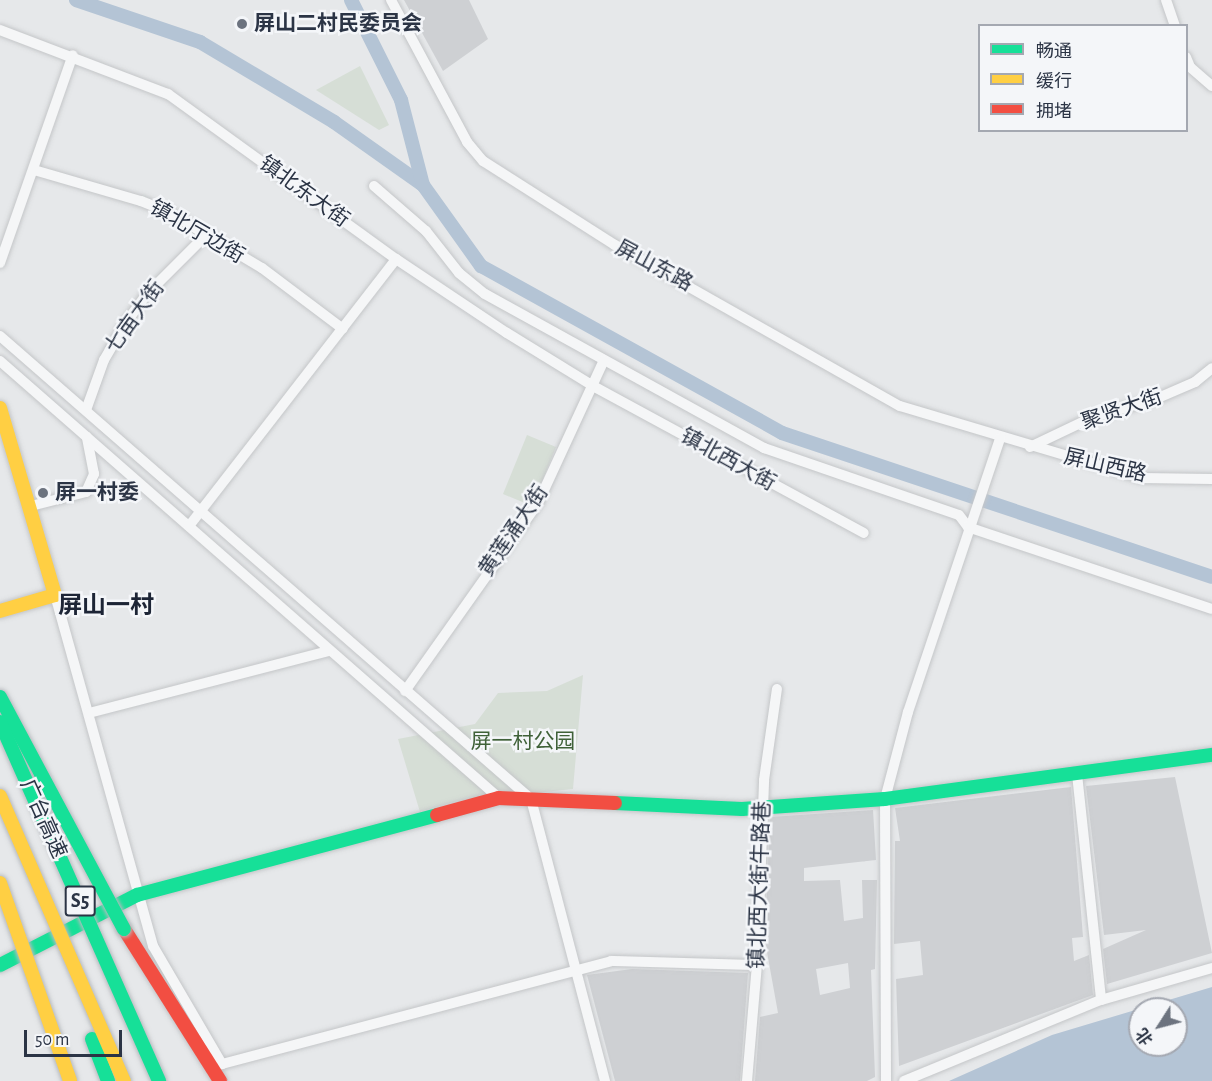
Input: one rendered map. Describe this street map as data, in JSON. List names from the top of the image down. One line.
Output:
{"streets":{"main road":["广台高速","S5"],"street":["镇北东大街","镇北厅边街","屏山东路","七亩大街","聚贤大街","镇北西大街","屏山西路","黄莲涌大街","镇北西大街牛路巷"]},"crossings":[["镇北东大街","镇北西大街"],["镇北东大街","黄莲涌大街"],["镇北厅边街","七亩大街"],["屏山东路","屏山西路"],["聚贤大街","屏山西路"],["镇北西大街","黄莲涌大街"]],"districts":["屏山一村"],"parks":["屏一村公园"],"places":["屏山二村民委员会","屏一村委"],"legend":["畅通","缓行","拥堵"],"scale_bar":"50 m","north":"bottom left"}
